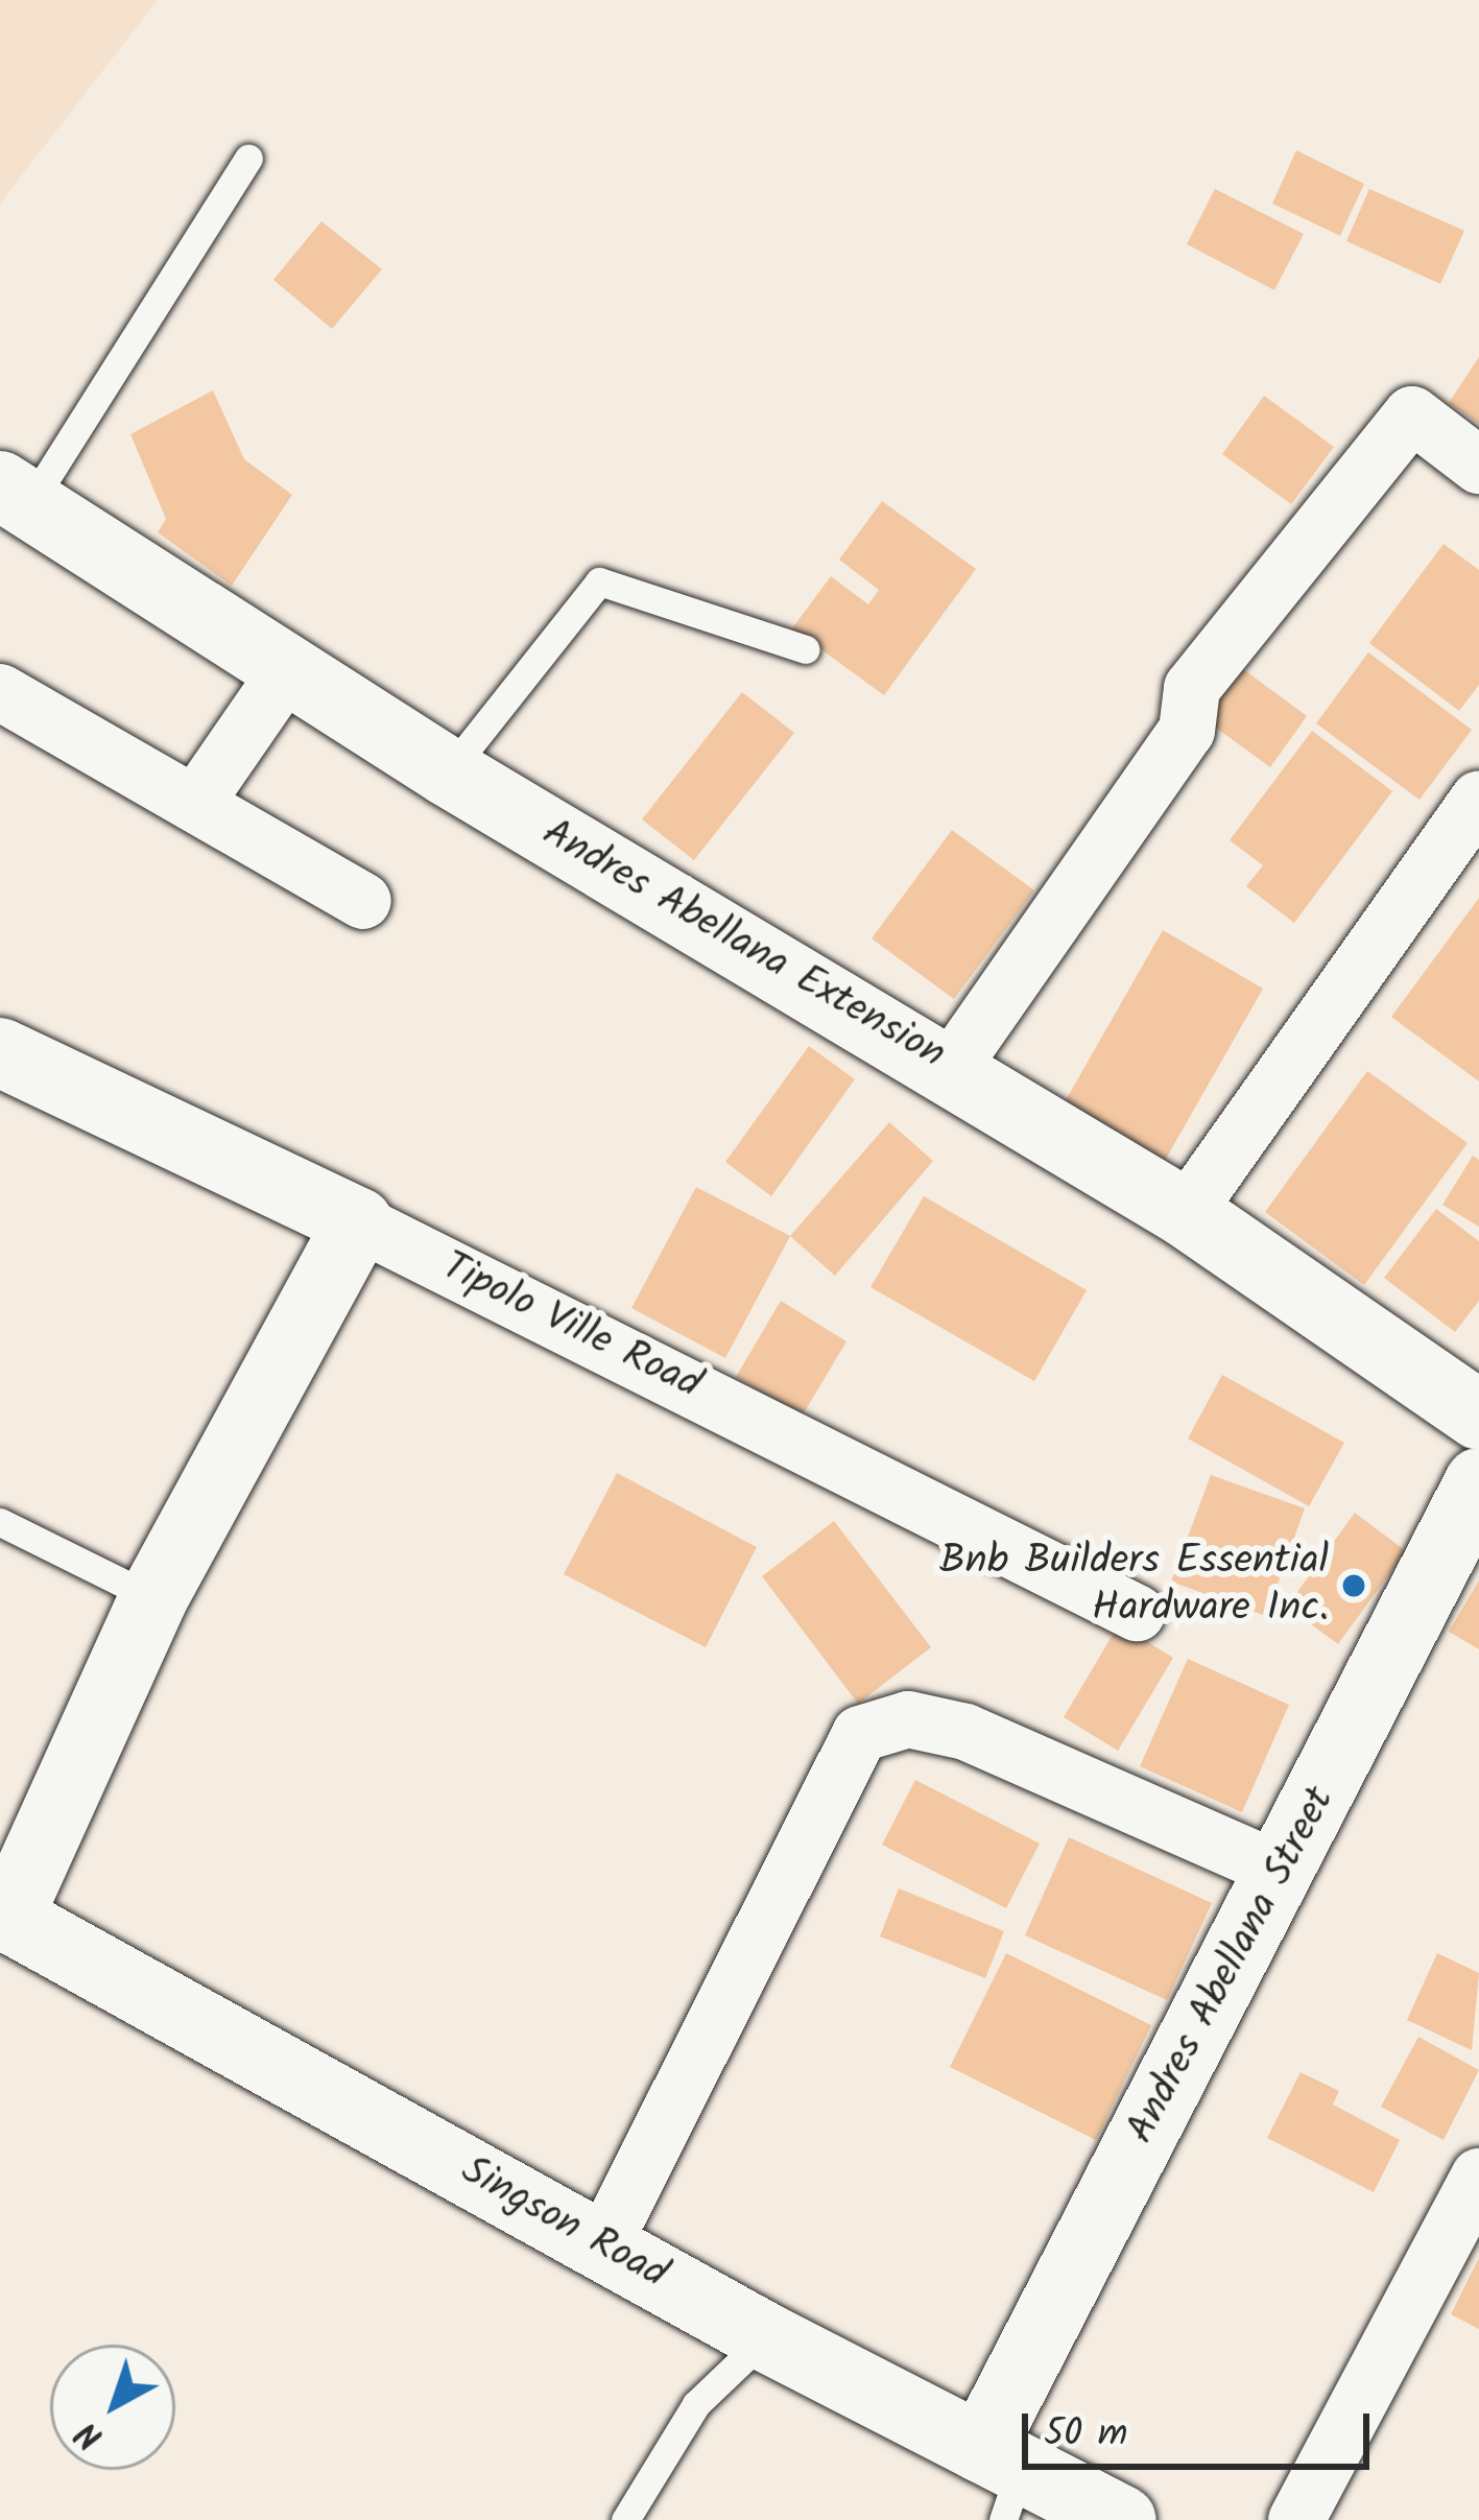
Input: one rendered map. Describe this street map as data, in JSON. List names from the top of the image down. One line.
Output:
{"streets":{"street":["Andres Abellana Extension","Tipolo Ville Road","Andres Abellana Street","Singson Road"]},"crossings":[["Andres Abellana Street","Singson Road"]],"places":["Bnb Builders Essential Hardware Inc."],"scale_bar":"50 m","north":"bottom left"}
